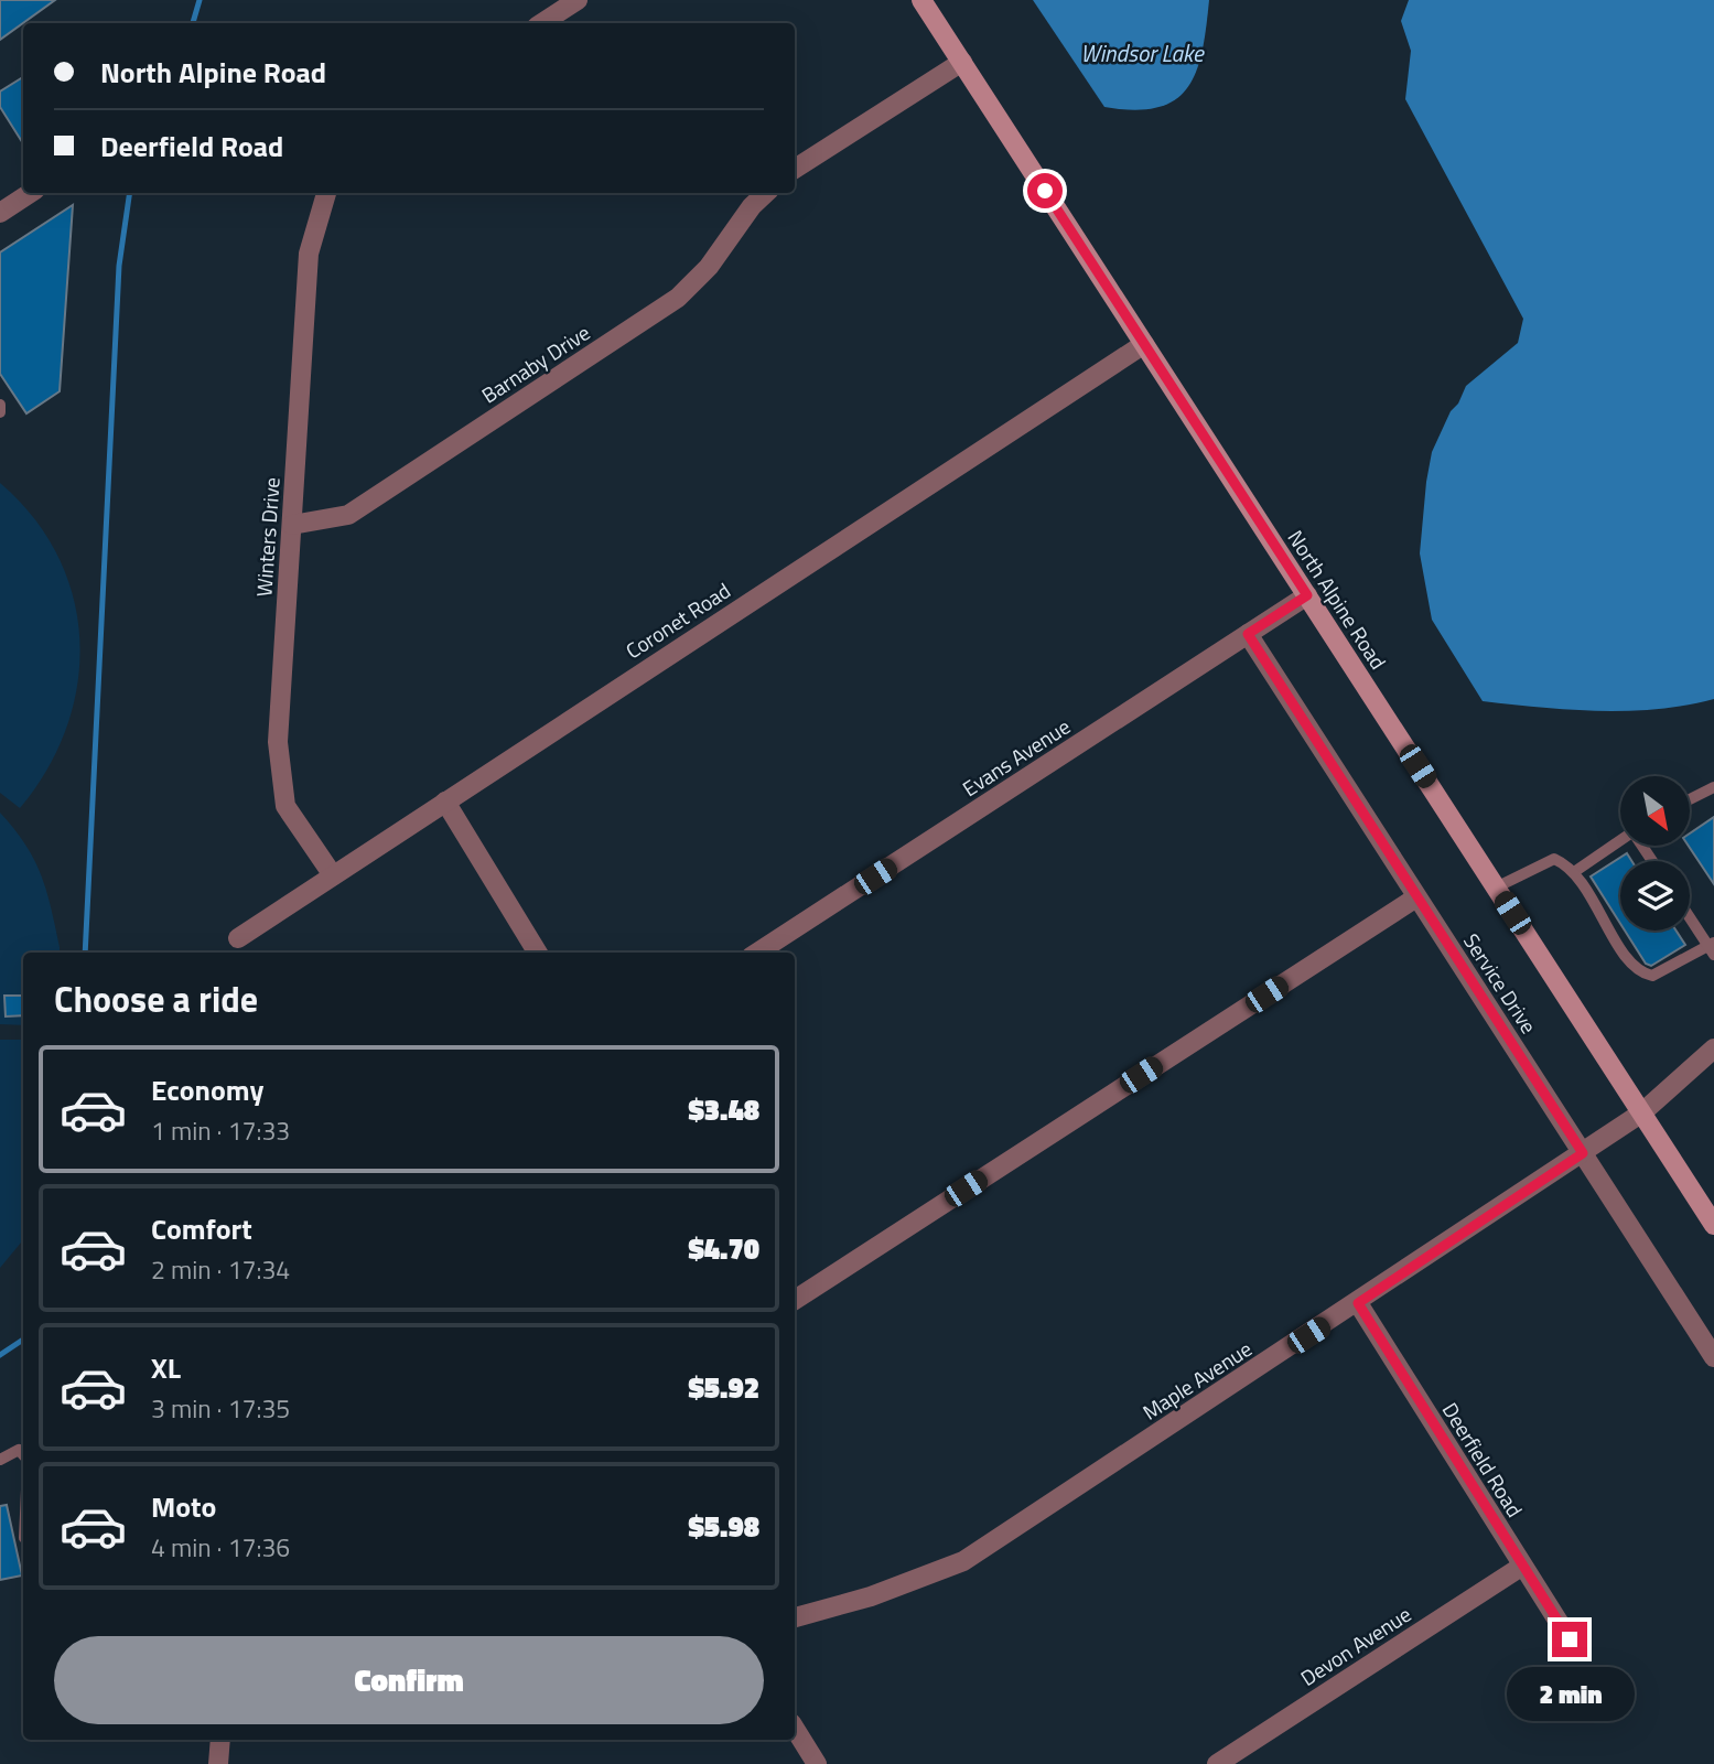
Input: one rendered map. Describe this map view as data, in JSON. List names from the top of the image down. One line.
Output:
{"streets":{"main road":["North Alpine Road"],"street":["Barnaby Drive","Winters Drive","Coronet Road","Evans Avenue","Service Drive","Maple Avenue","Deerfield Road","Devon Avenue"]},"crossings":[["Barnaby Drive","Winters Drive"],["Winters Drive","Coronet Road"],["North Alpine Road","Coronet Road"],["North Alpine Road","Evans Avenue"],["North Alpine Road","Maple Avenue"],["Evans Avenue","Service Drive"],["Service Drive","Maple Avenue"],["Maple Avenue","Deerfield Road"],["Deerfield Road","Devon Avenue"]],"water":["Windsor Lake"],"north":"bottom right","page":{"banner":["North Alpine Road","Deerfield Road"],"heading":"Choose a ride","list":[{"name":"Economy","note":"1 min · 17:33","value":"$3.48"},{"name":"Comfort","note":"2 min · 17:34","value":"$4.70"},{"name":"XL","note":"3 min · 17:35","value":"$5.92"},{"name":"Moto","note":"4 min · 17:36","value":"$5.98"}],"buttons":"Confirm","bubble":"2 min"}}
